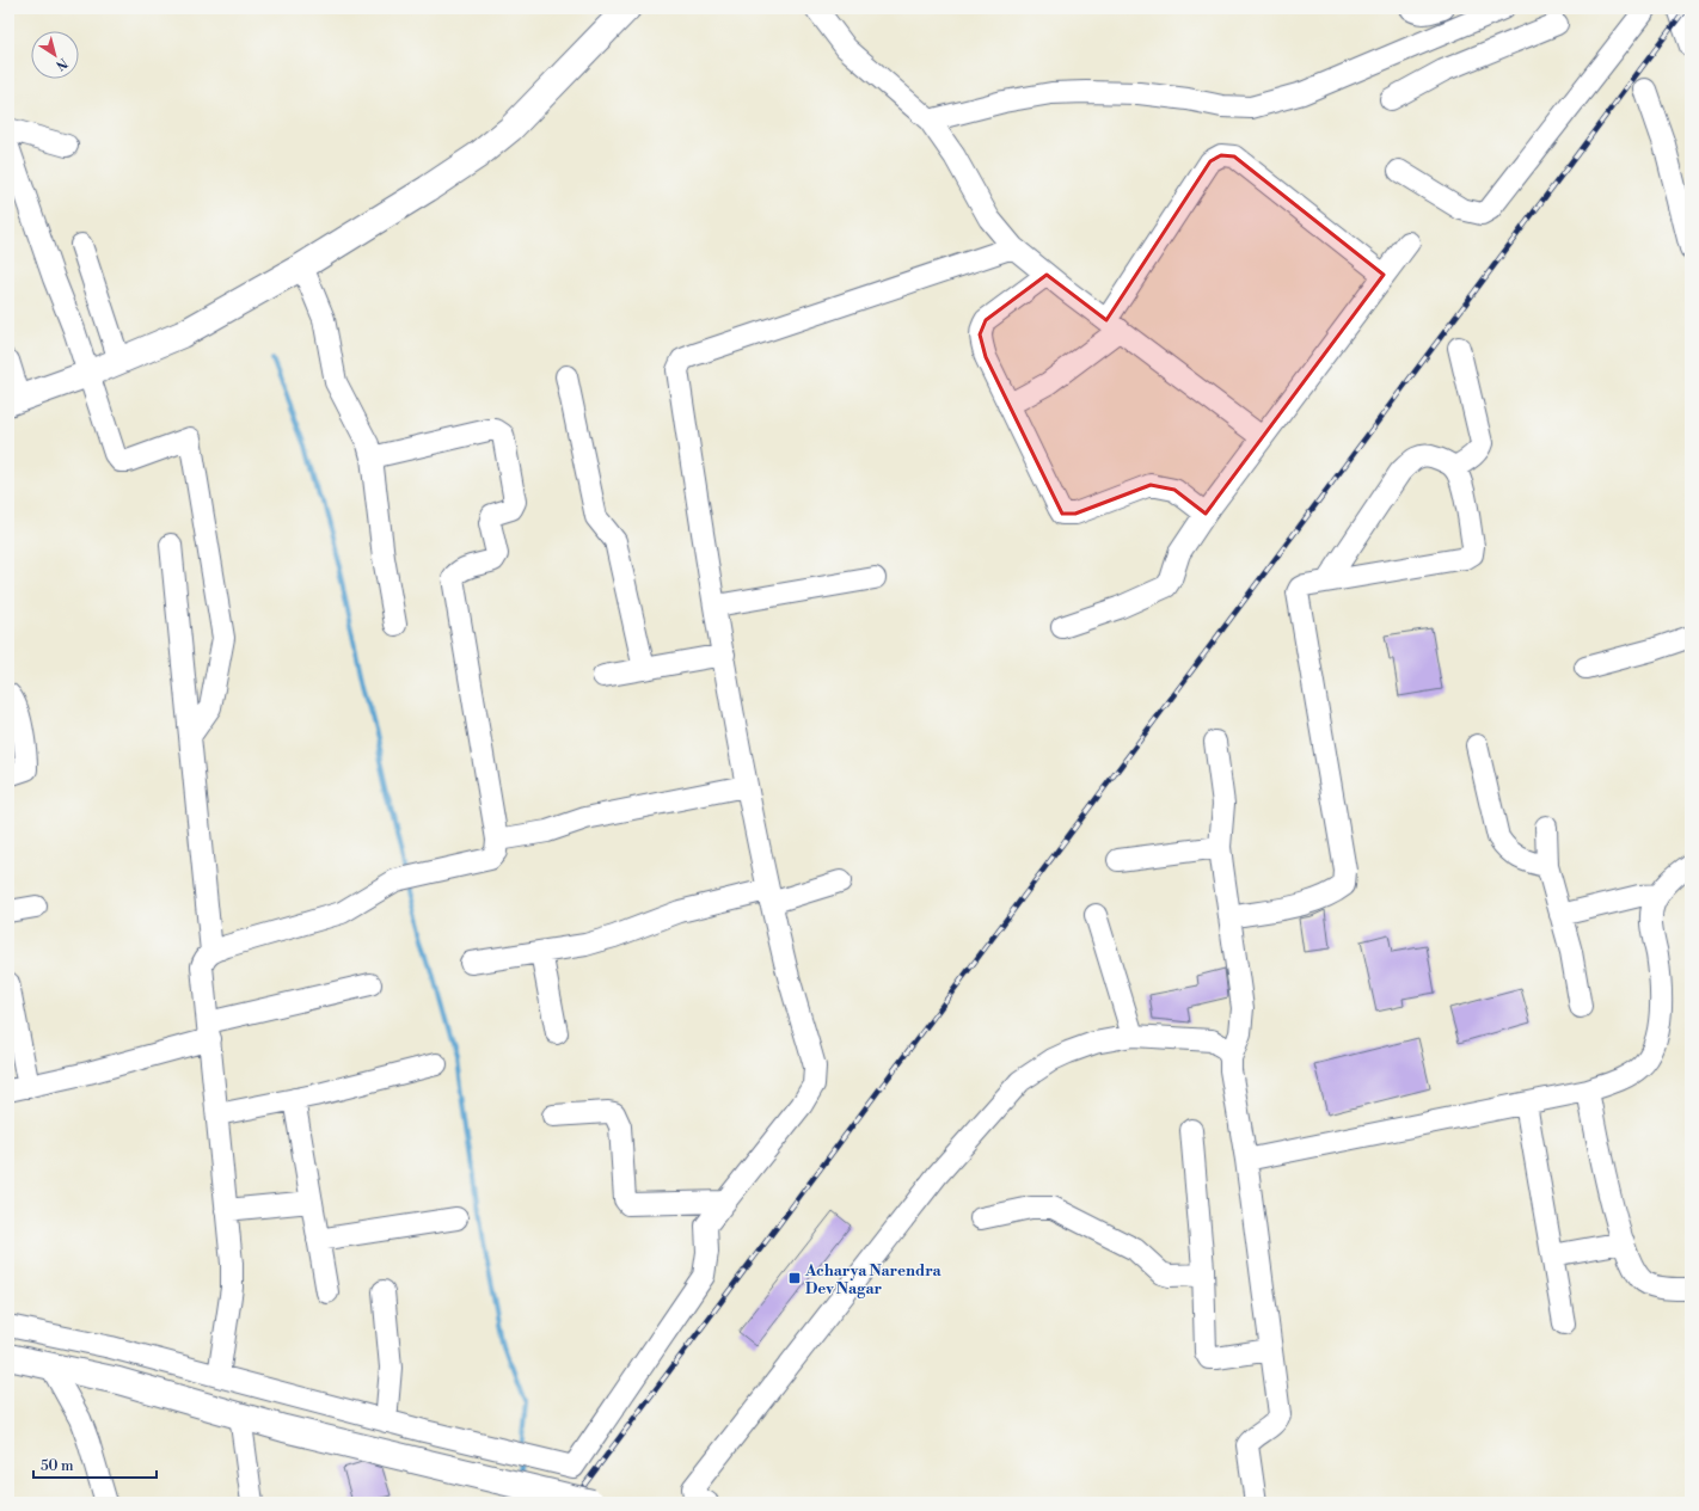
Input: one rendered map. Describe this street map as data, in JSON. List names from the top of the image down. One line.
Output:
{"places":{"transit":["Acharya Narendra Dev Nagar"]},"scale_bar":"50 m","north":"bottom right"}
